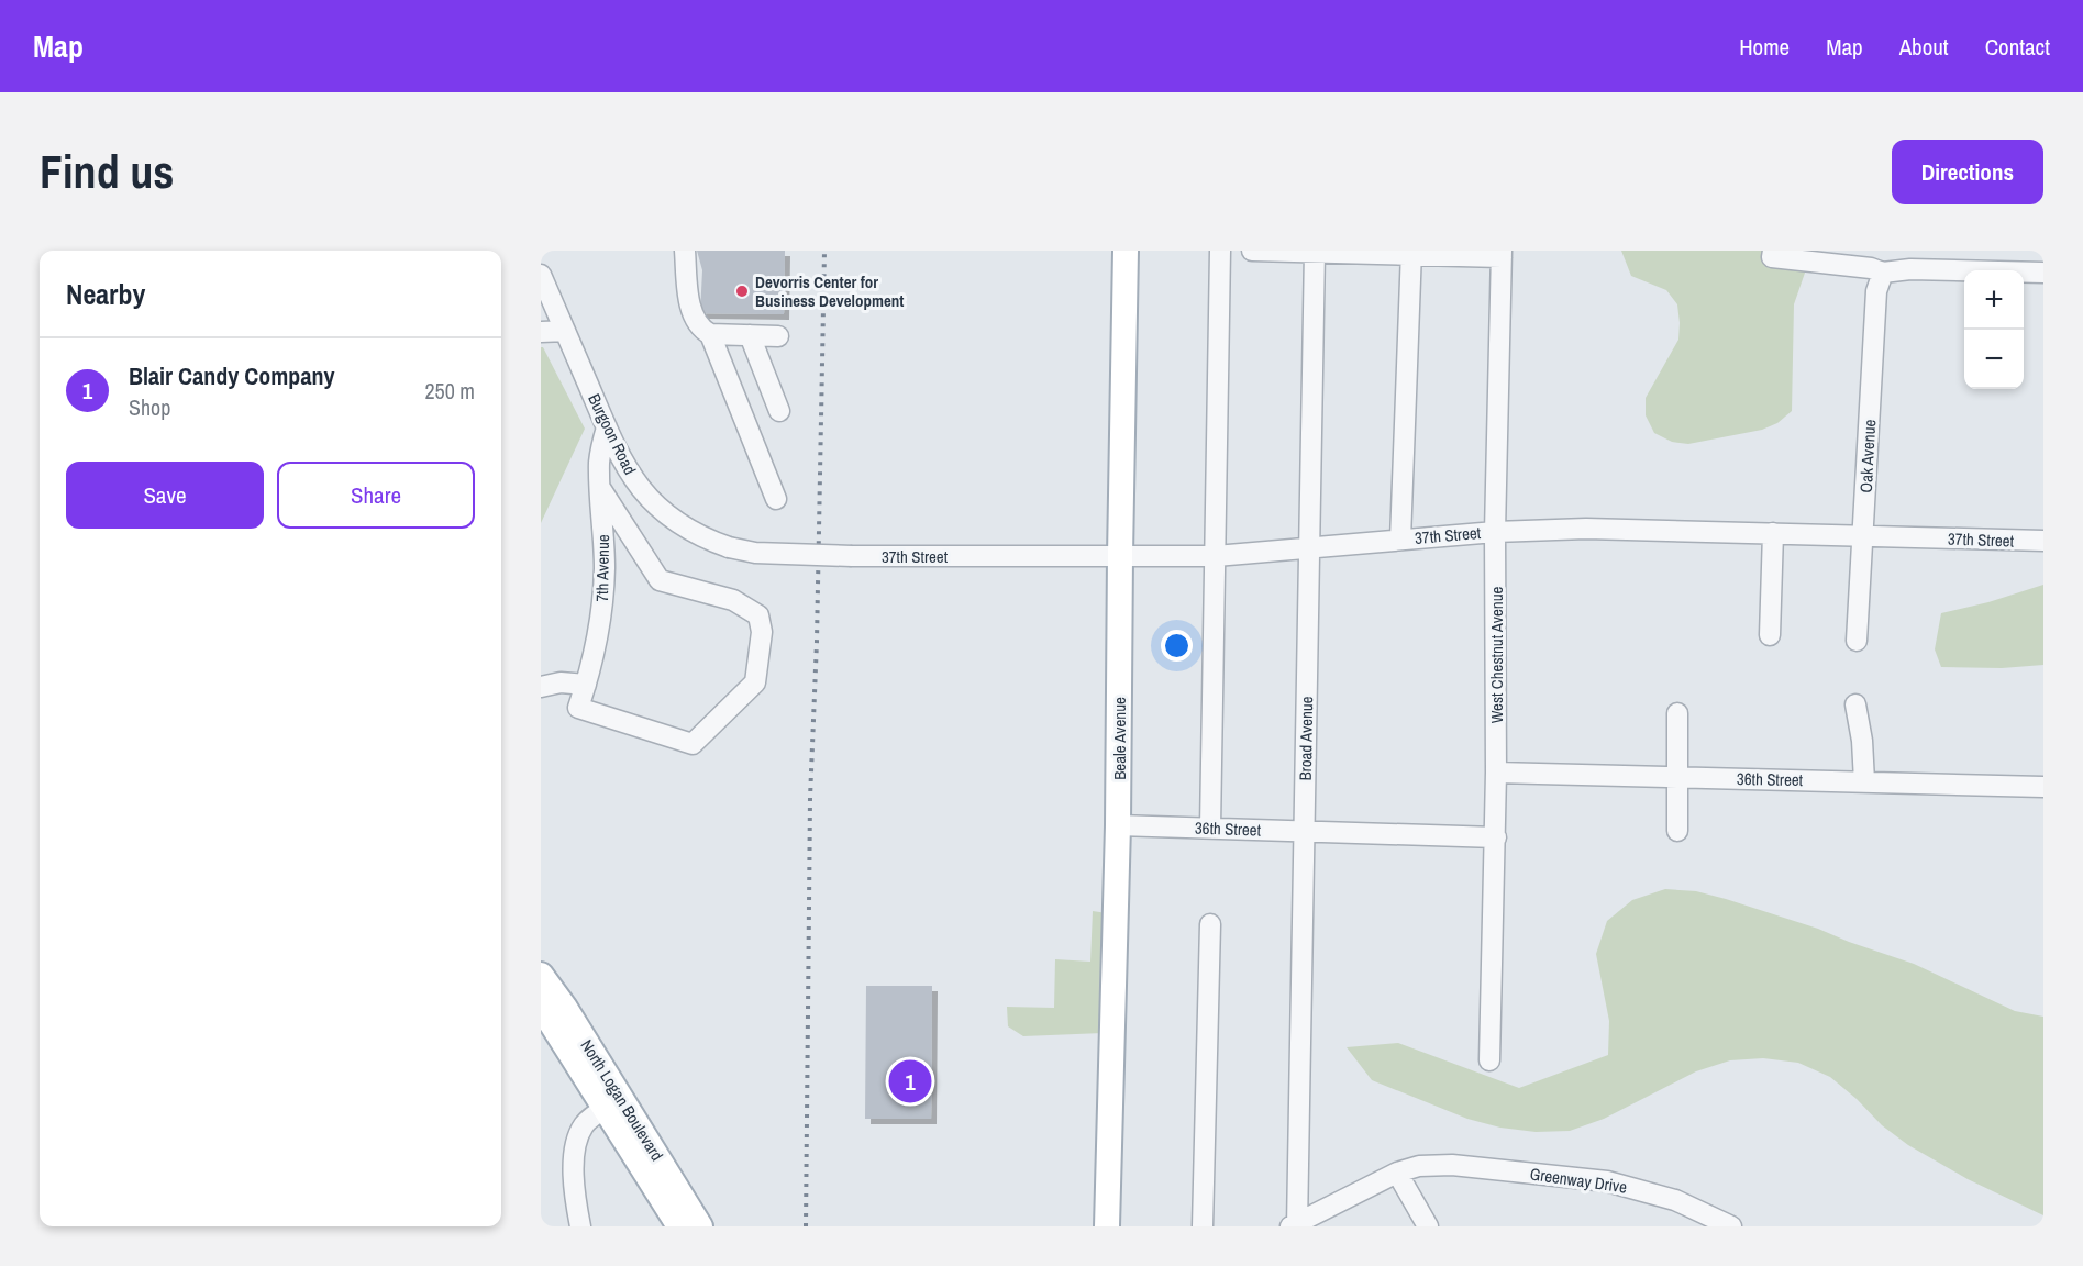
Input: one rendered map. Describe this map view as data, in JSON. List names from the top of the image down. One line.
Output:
{"streets":{"main road":["Beale Avenue","North Logan Boulevard"],"street":["Burgoon Road","Oak Avenue","37th Street","7th Avenue","West Chestnut Avenue","Broad Avenue","36th Street","Greenway Drive"]},"crossings":[["Burgoon Road","37th Street"],["Burgoon Road","7th Avenue"],["Oak Avenue","37th Street"],["37th Street","West Chestnut Avenue"],["37th Street","Beale Avenue"],["37th Street","Broad Avenue"],["West Chestnut Avenue","36th Street"],["Beale Avenue","36th Street"],["Broad Avenue","36th Street"],["Broad Avenue","Greenway Drive"]],"places":["Devorris Center for Business Development"],"page":{"header":"Map","nav":["Home","Map","About","Contact"],"buttons":["Directions",["Save","Share"]],"title":"Find us","heading":"Nearby","map_buttons":["+","−"],"list":[{"mark":"1","name":"Blair Candy Company","note":"Shop","value":"250 m"}],"pins":"1"}}
